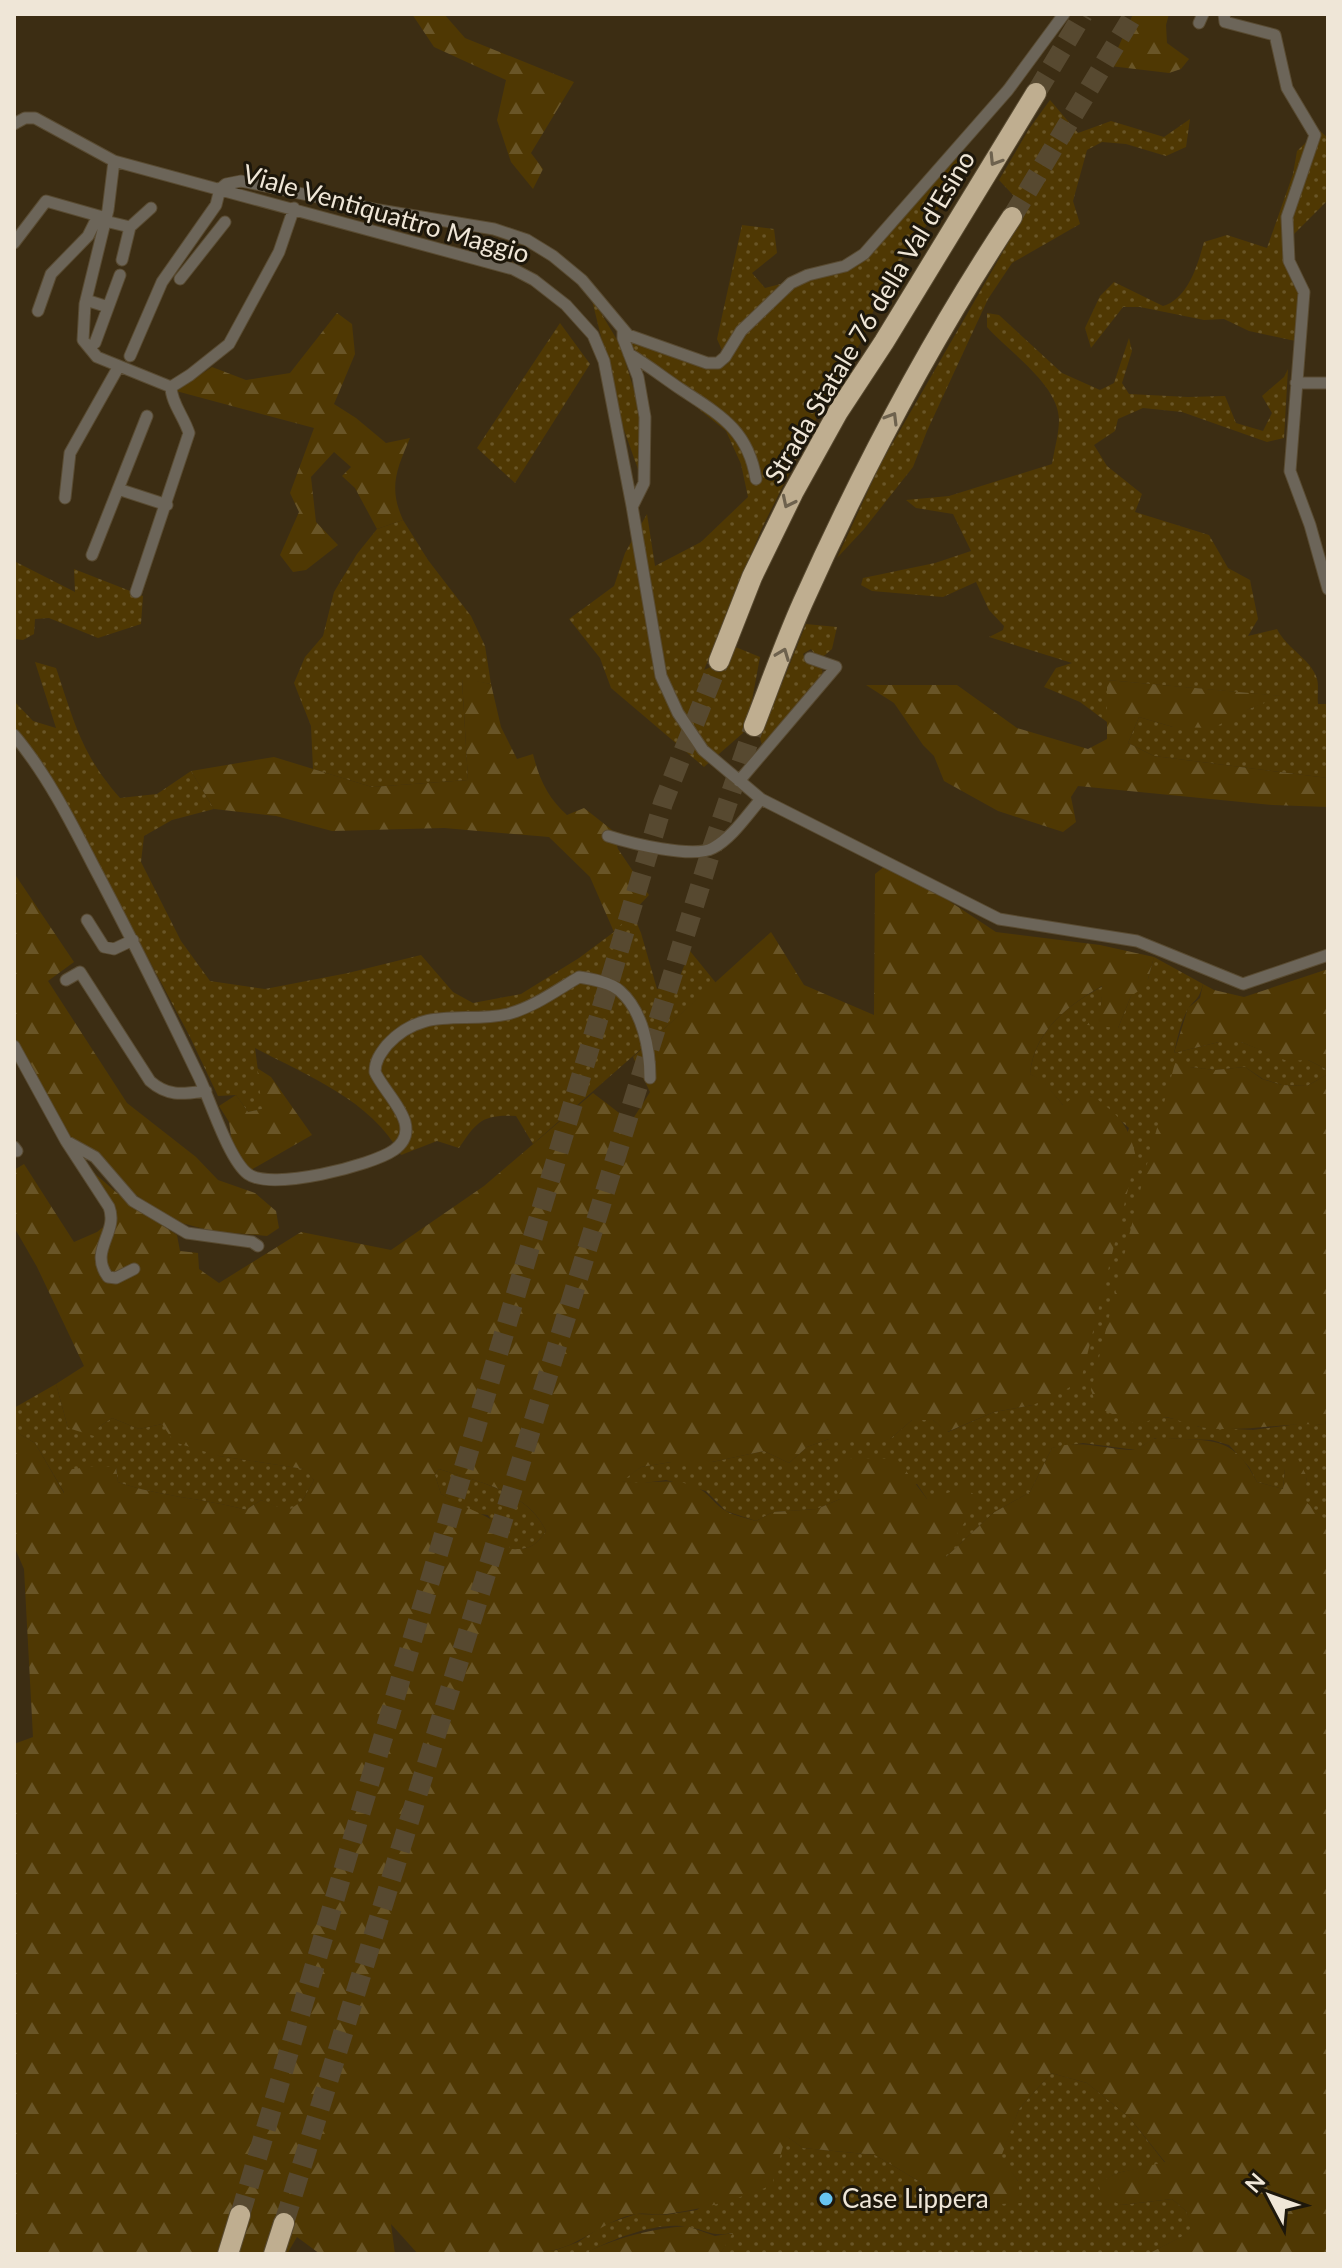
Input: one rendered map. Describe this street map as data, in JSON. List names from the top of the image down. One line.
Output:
{"streets":{"highway":["Strada Statale 76 della Val d'Esino"],"street":["Viale Ventiquattro Maggio"]},"places":["Case Lippera"],"north":"top left"}
